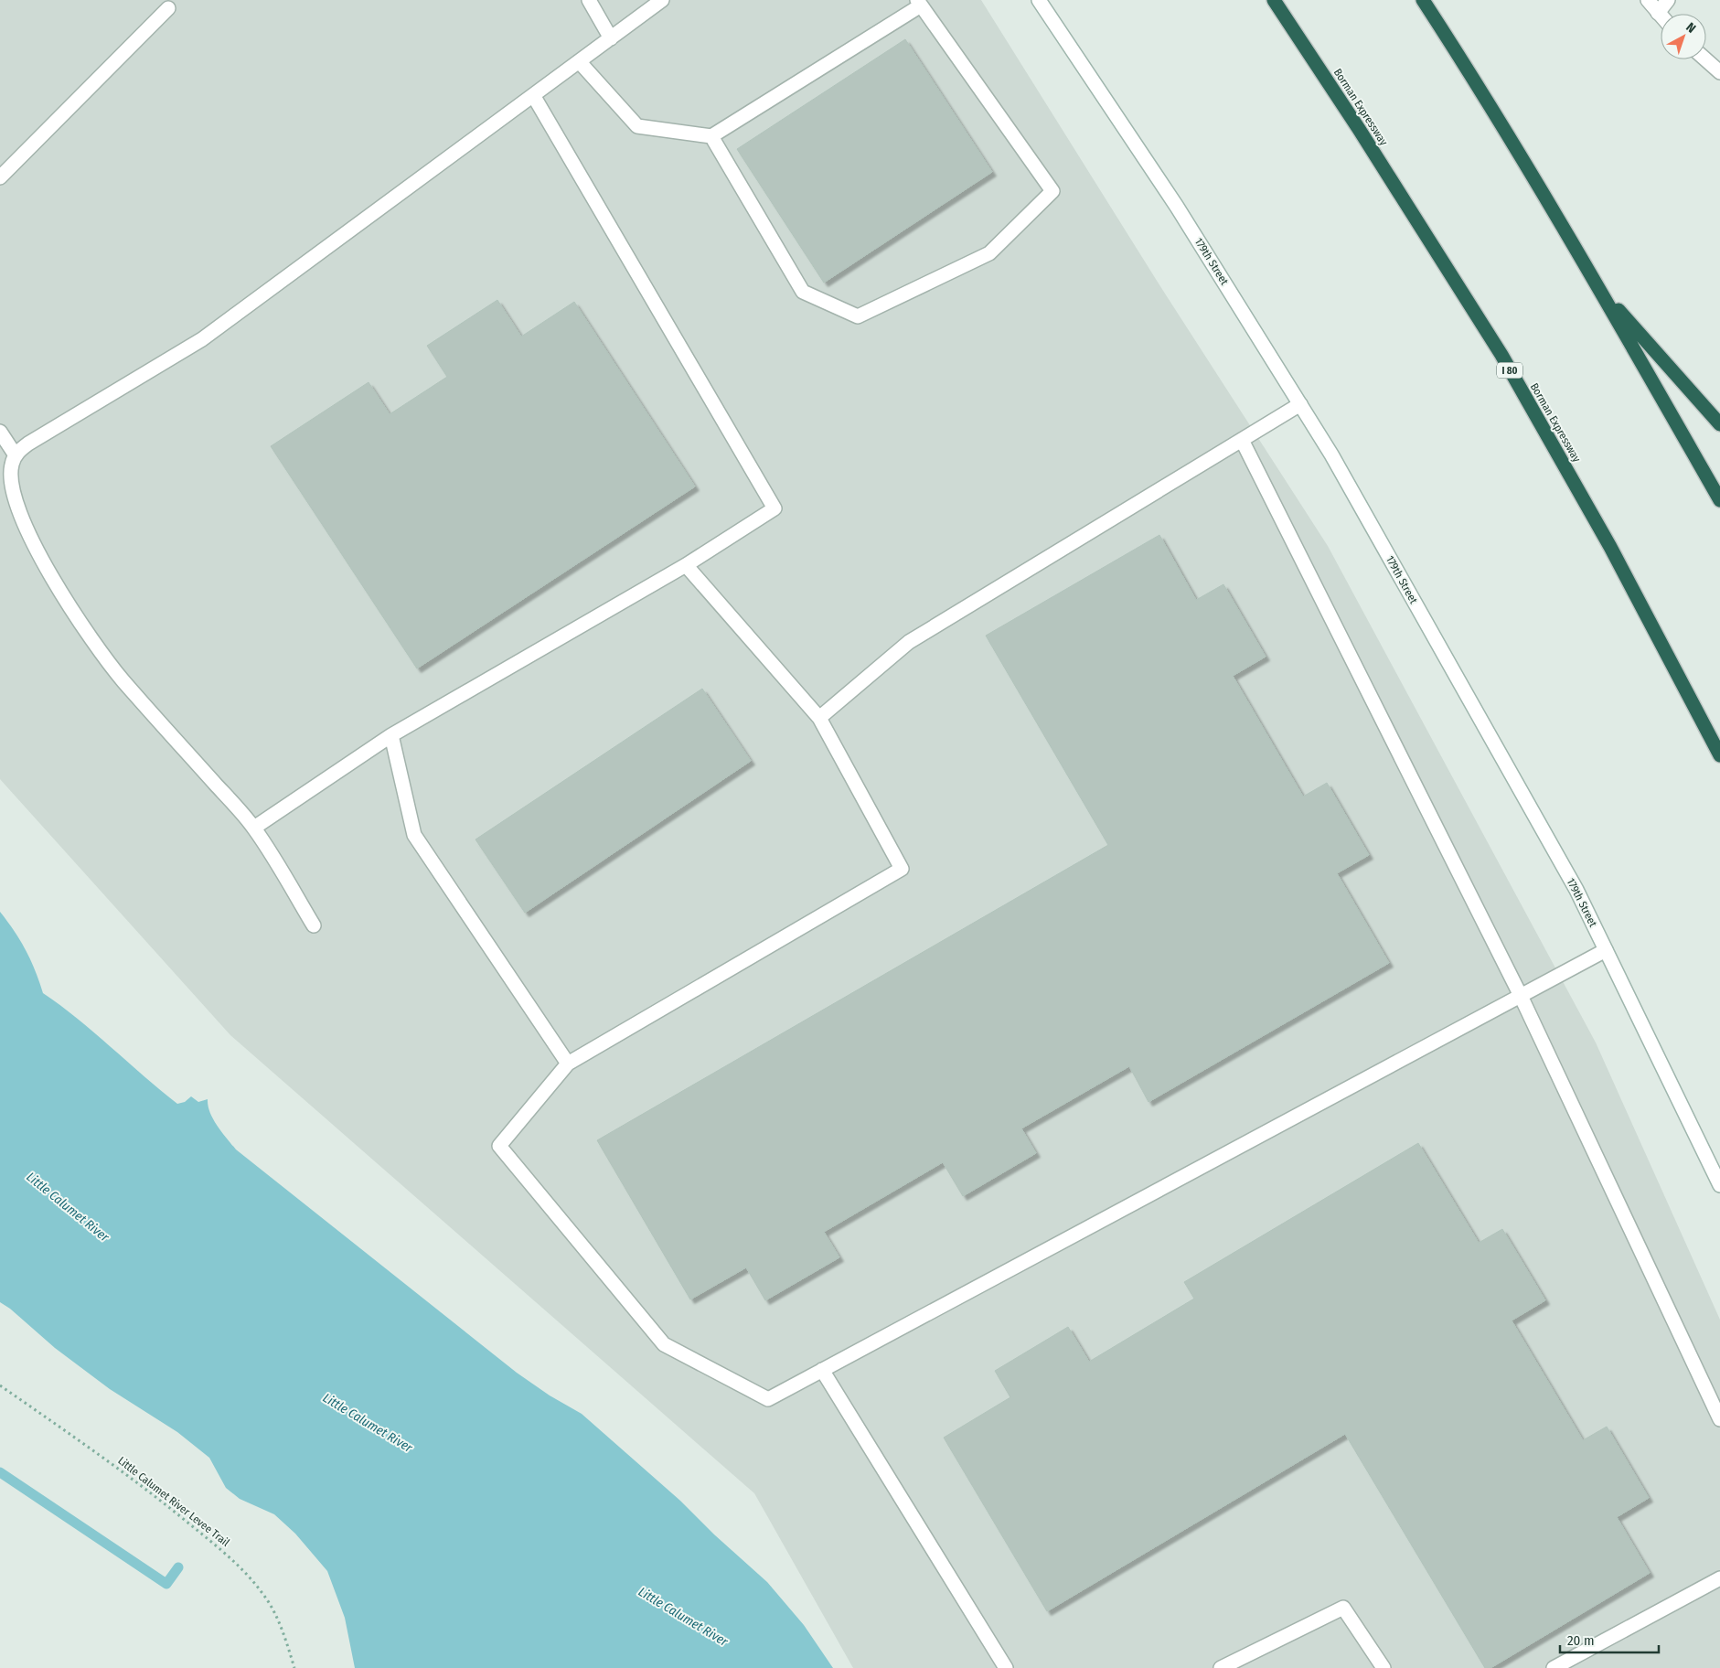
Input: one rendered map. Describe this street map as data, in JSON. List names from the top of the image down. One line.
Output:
{"streets":{"highway":["Borman Expressway","I 80"],"street":["179th Street"],"path":["Little Calumet River Levee Trail"]},"water":["Little Calumet River"],"scale_bar":"20 m","north":"top right"}
